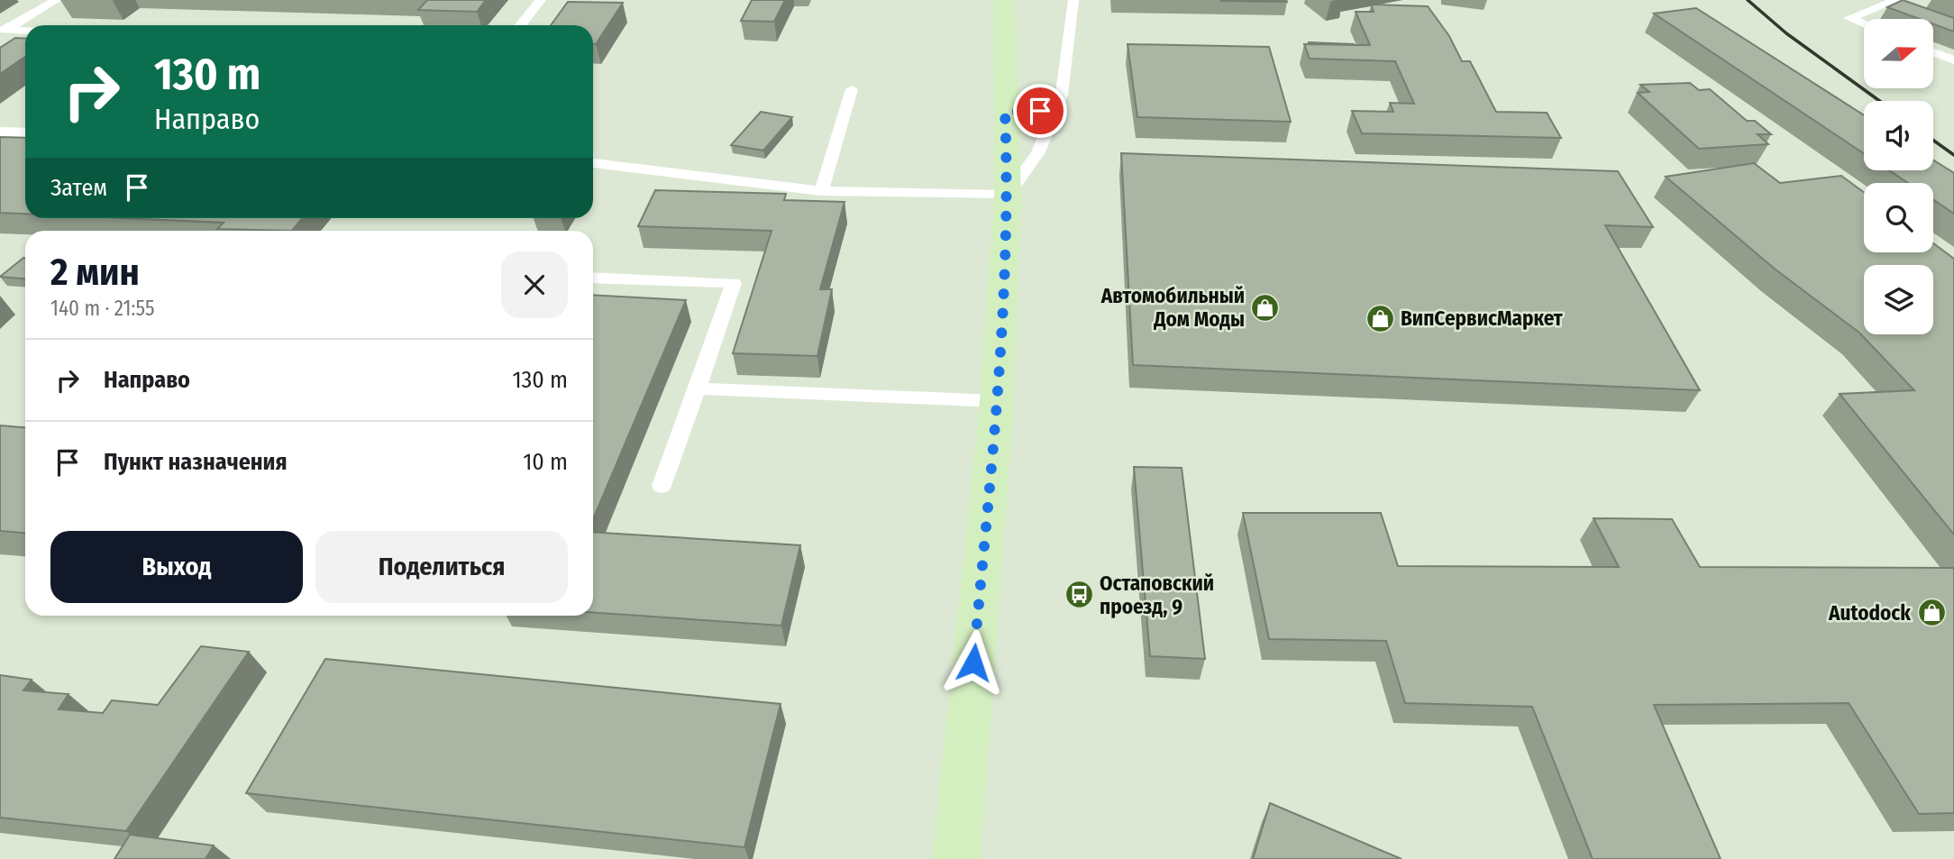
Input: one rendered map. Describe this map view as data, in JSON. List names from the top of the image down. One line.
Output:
{"places":{"shop":["Автомобильный Дом Моды","ВипСервисМаркет","Autodock"],"bus stop":["Остаповский проезд, 9"]},"north":"right","page":{"turn":["130 m","Направо"],"then":"Затем","heading":["2 мин","140 m · 21:55"],"list":[{"name":"Направо","value":"130 m"},{"name":"Пункт назначения","value":"10 m"}],"buttons":["Выход","Поделиться"]}}
